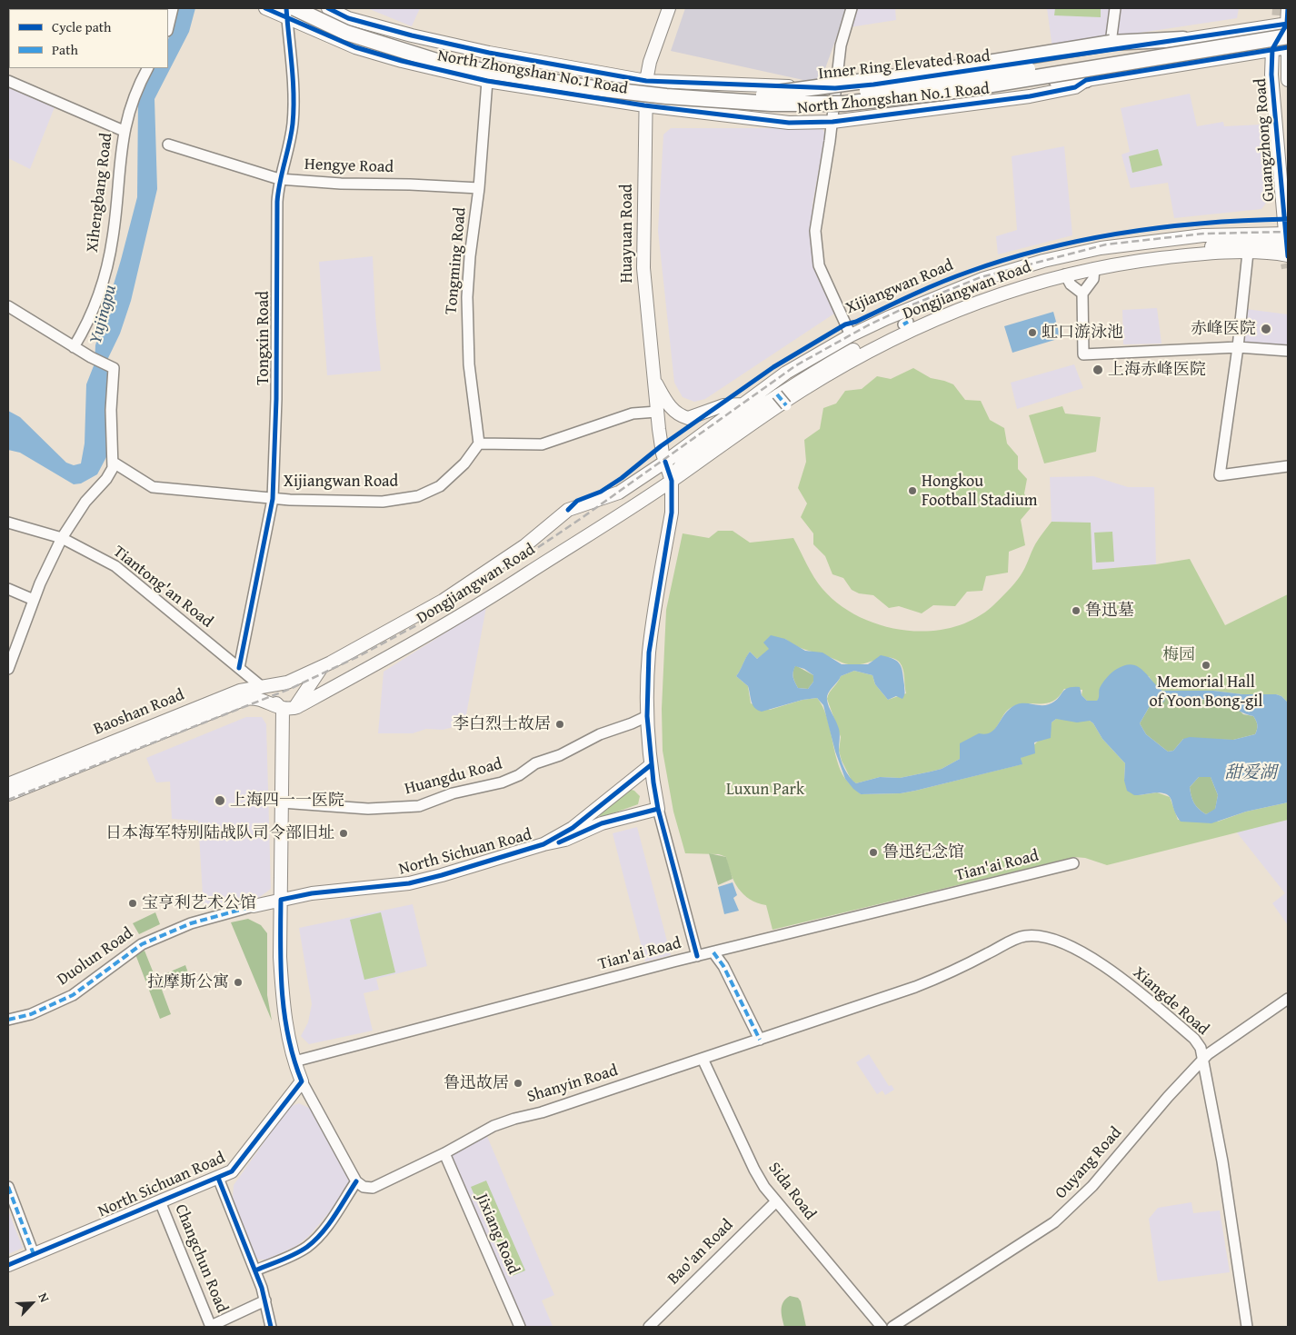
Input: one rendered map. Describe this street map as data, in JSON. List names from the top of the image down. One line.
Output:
{"streets":{"highway":["Inner Ring Elevated Road"],"main road":["North Zhongshan No.1 Road","Guangzhong Road","Huayuan Road","Xijiangwan Road","Dongjiangwan Road","Baoshan Road","North Sichuan Road","Duolun Road"],"street":["Hengye Road","Xihengbang Road","Tongming Road","Tongxin Road","Tiantong'an Road","Huangdu Road","Tian'ai Road","Xiangde Road","Shanyin Road","Ouyang Road","Sida Road","Jixiang Road","Bao'an Road","Changchun Road"]},"crossings":[["Inner Ring Elevated Road","North Zhongshan No.1 Road"],["Inner Ring Elevated Road","Guangzhong Road"],["Inner Ring Elevated Road","Tongxin Road"],["North Zhongshan No.1 Road","Guangzhong Road"],["North Zhongshan No.1 Road","Huayuan Road"],["North Zhongshan No.1 Road","Tongming Road"],["North Zhongshan No.1 Road","Tongxin Road"],["Guangzhong Road","Xijiangwan Road"],["Guangzhong Road","Dongjiangwan Road"],["Hengye Road","Tongming Road"],["Hengye Road","Tongxin Road"],["Huayuan Road","Xijiangwan Road"],["Huayuan Road","Dongjiangwan Road"],["Tongming Road","Xijiangwan Road"],["Xijiangwan Road","Dongjiangwan Road"],["Xijiangwan Road","Tongxin Road"],["Dongjiangwan Road","Tiantong'an Road"],["Dongjiangwan Road","Baoshan Road"],["Tongxin Road","Tiantong'an Road"],["Tiantong'an Road","Baoshan Road"],["North Sichuan Road","Duolun Road"],["North Sichuan Road","Changchun Road"],["Xiangde Road","Shanyin Road"],["Xiangde Road","Ouyang Road"],["Shanyin Road","Sida Road"],["Shanyin Road","Jixiang Road"],["Sida Road","Bao'an Road"]],"water":["Yujingpu","甜爱湖"],"parks":["梅园","Luxun Park"],"places":["赤峰医院","虹口游泳池","上海赤峰医院","Hongkou Football Stadium","鲁迅墓","Memorial Hall of Yoon Bong-gil","李白烈士故居","上海四一一医院","日本海军特别陆战队司令部旧址","鲁迅纪念馆","宝亨利艺术公馆","拉摩斯公寓","鲁迅故居"],"legend":["Cycle path","Path"],"north":"top right"}
